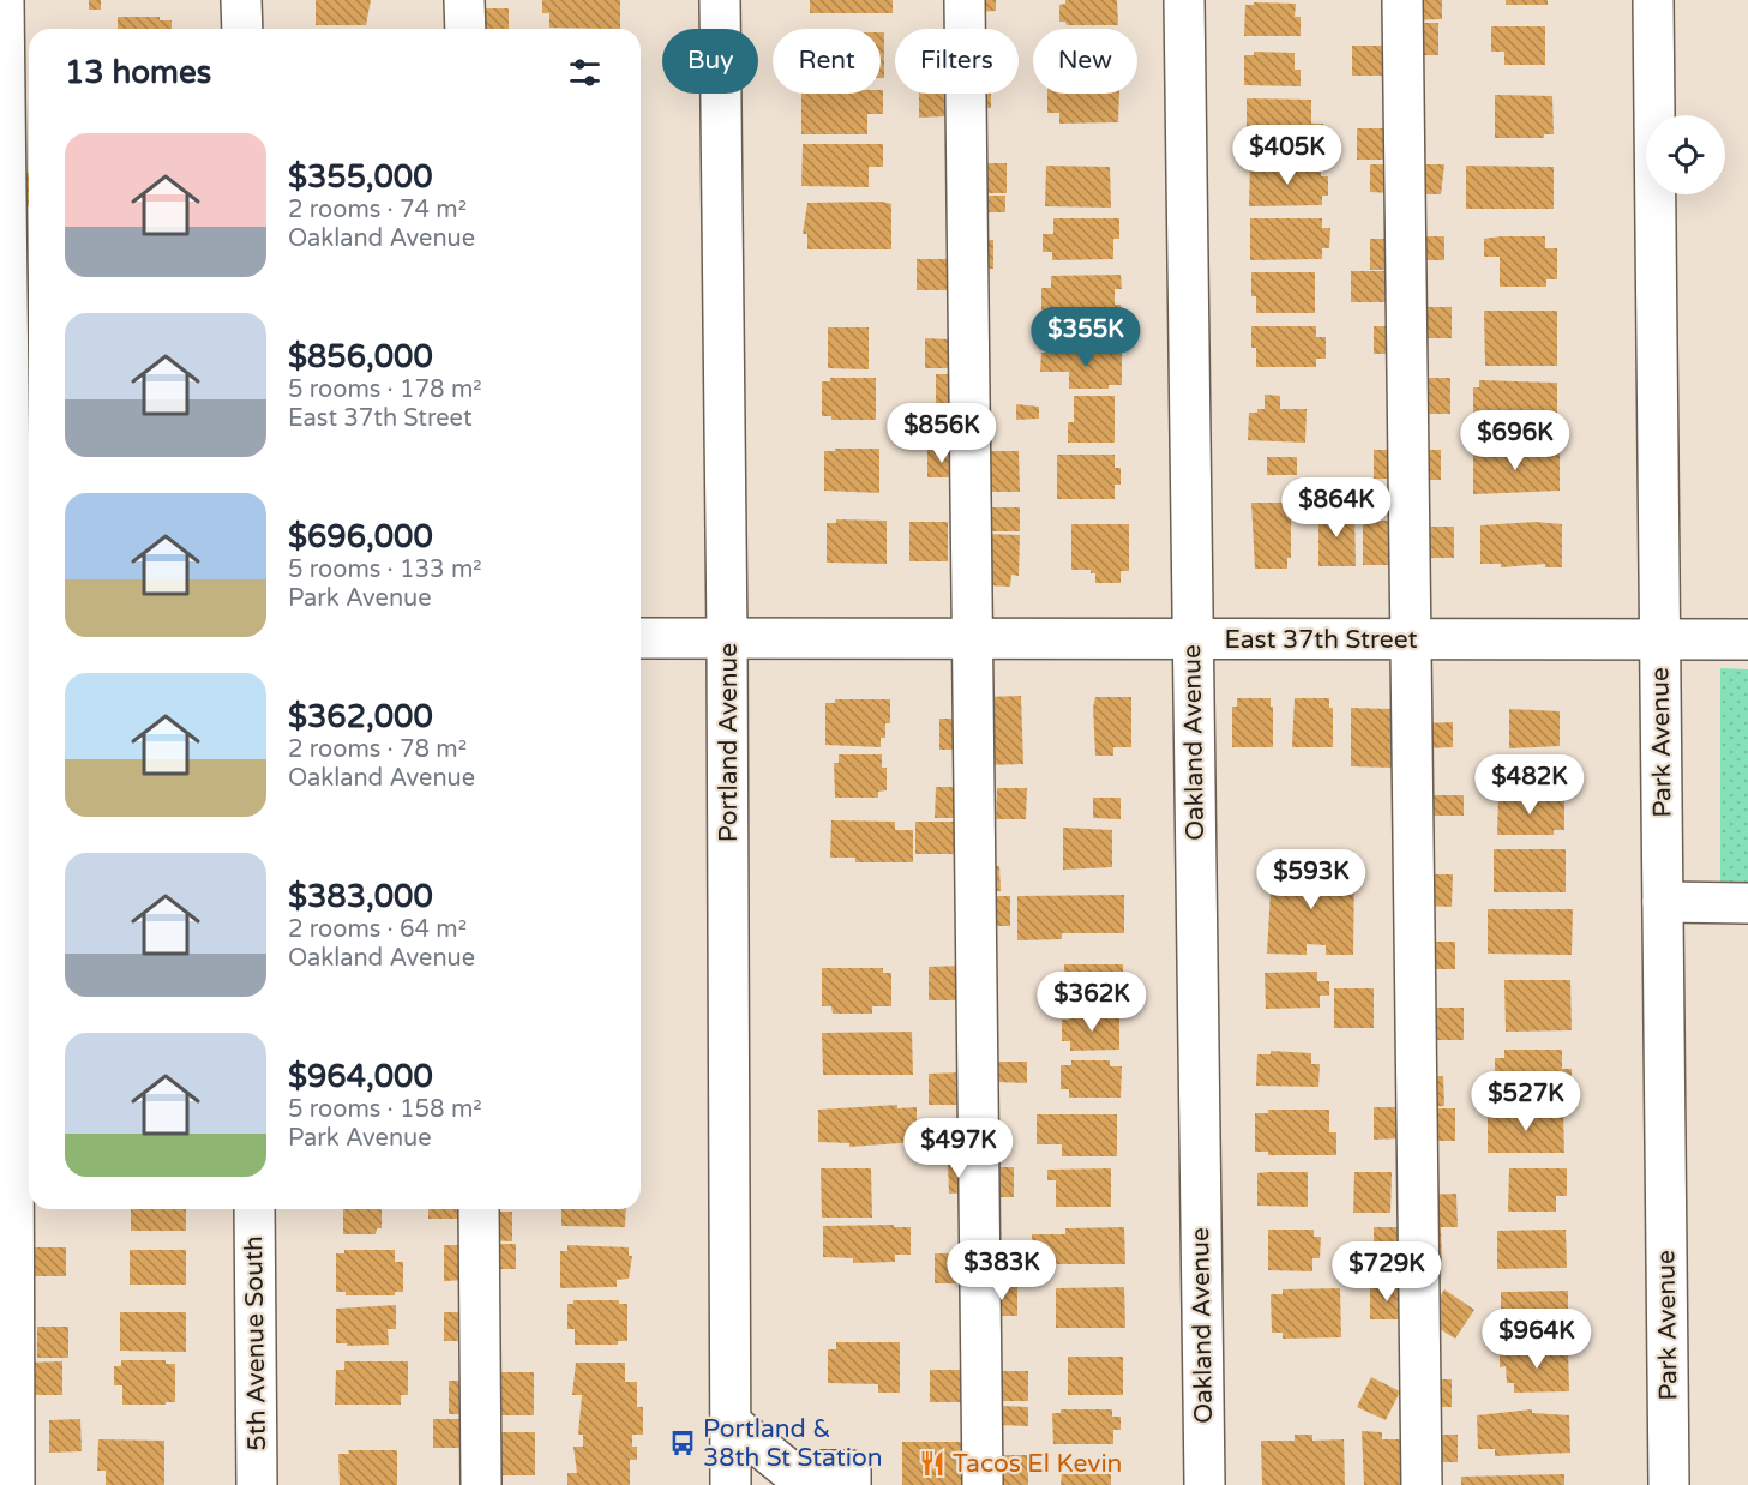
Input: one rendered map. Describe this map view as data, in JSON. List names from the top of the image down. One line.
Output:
{"streets":{"street":["East 37th Street","Portland Avenue","Oakland Avenue","Park Avenue","5th Avenue South"]},"crossings":[["East 37th Street","Portland Avenue"],["East 37th Street","Oakland Avenue"],["East 37th Street","Park Avenue"]],"places":{"bus stop":["Portland & 38th St Station"],"restaurant":["Tacos El Kevin"]},"page":{"chip":["Buy","Rent","Filters","New"],"heading":"13 homes","list":[{"name":"$355,000","note":"2 rooms · 74 m² · Oakland Avenue"},{"name":"$856,000","note":"5 rooms · 178 m² · East 37th Street"},{"name":"$696,000","note":"5 rooms · 133 m² · Park Avenue"},{"name":"$362,000","note":"2 rooms · 78 m² · Oakland Avenue"},{"name":"$383,000","note":"2 rooms · 64 m² · Oakland Avenue"},{"name":"$964,000","note":"5 rooms · 158 m² · Park Avenue"}],"price":["$405K","$355K","$856K","$696K","$864K","$482K","$593K","$362K","$527K","$497K","$383K","$729K","$964K"]}}
